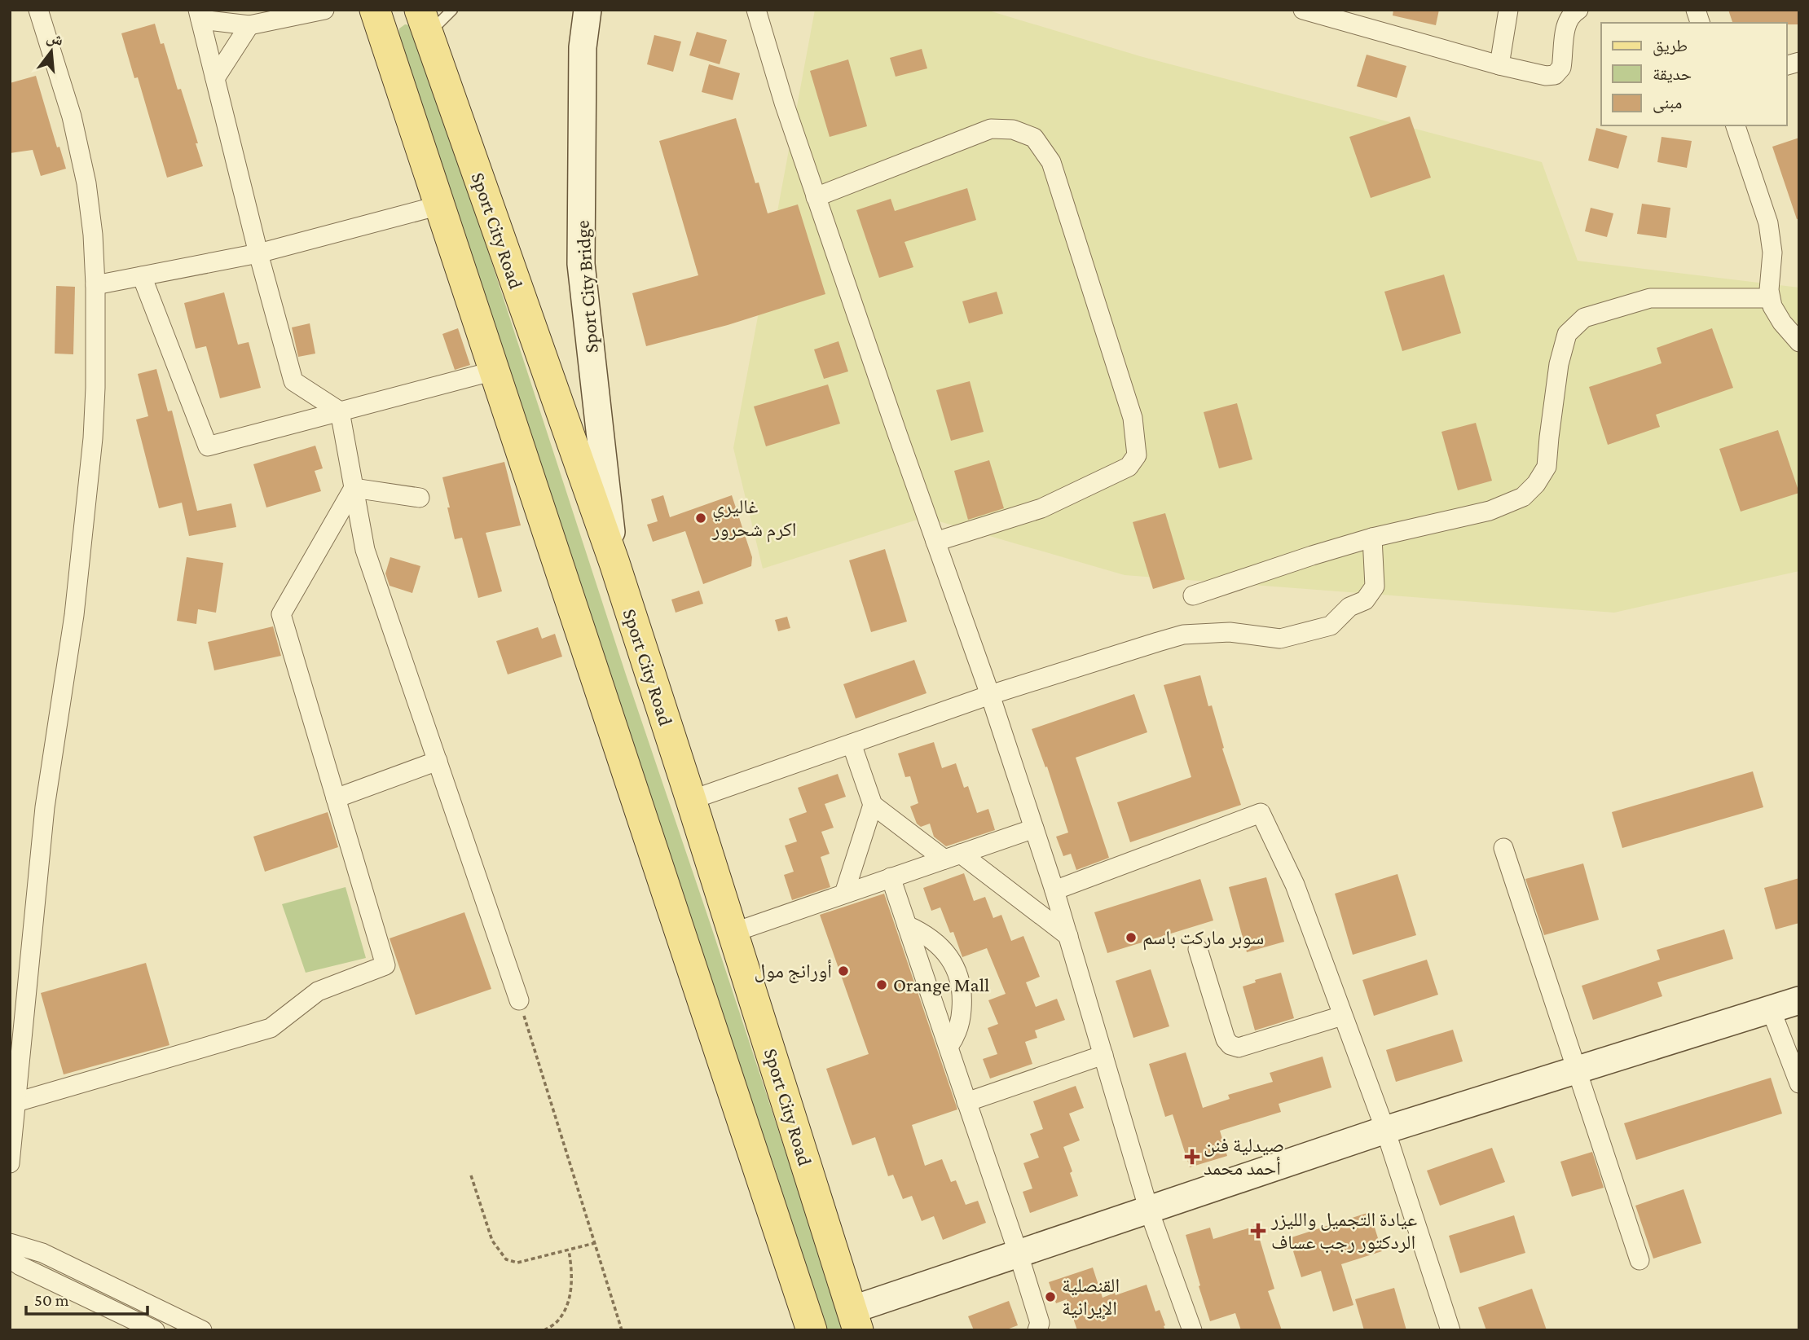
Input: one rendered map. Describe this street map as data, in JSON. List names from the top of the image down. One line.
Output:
{"streets":{"main road":["Sport City Road"],"street":["Sport City Bridge"]},"crossings":[["Sport City Road","Sport City Bridge"]],"places":{"other":["غاليري اكرم شحرور","سوبر ماركت باسم","أورانج مول","Orange Mall","القنصلية الإيرانية"],"health":["صيدلية فنن أحمد محمد","عيادة التجميل والليزر الردكتور رجب عساف"]},"legend":["طريق","حديقة","مبنى"],"scale_bar":"50 m","north":"top"}
